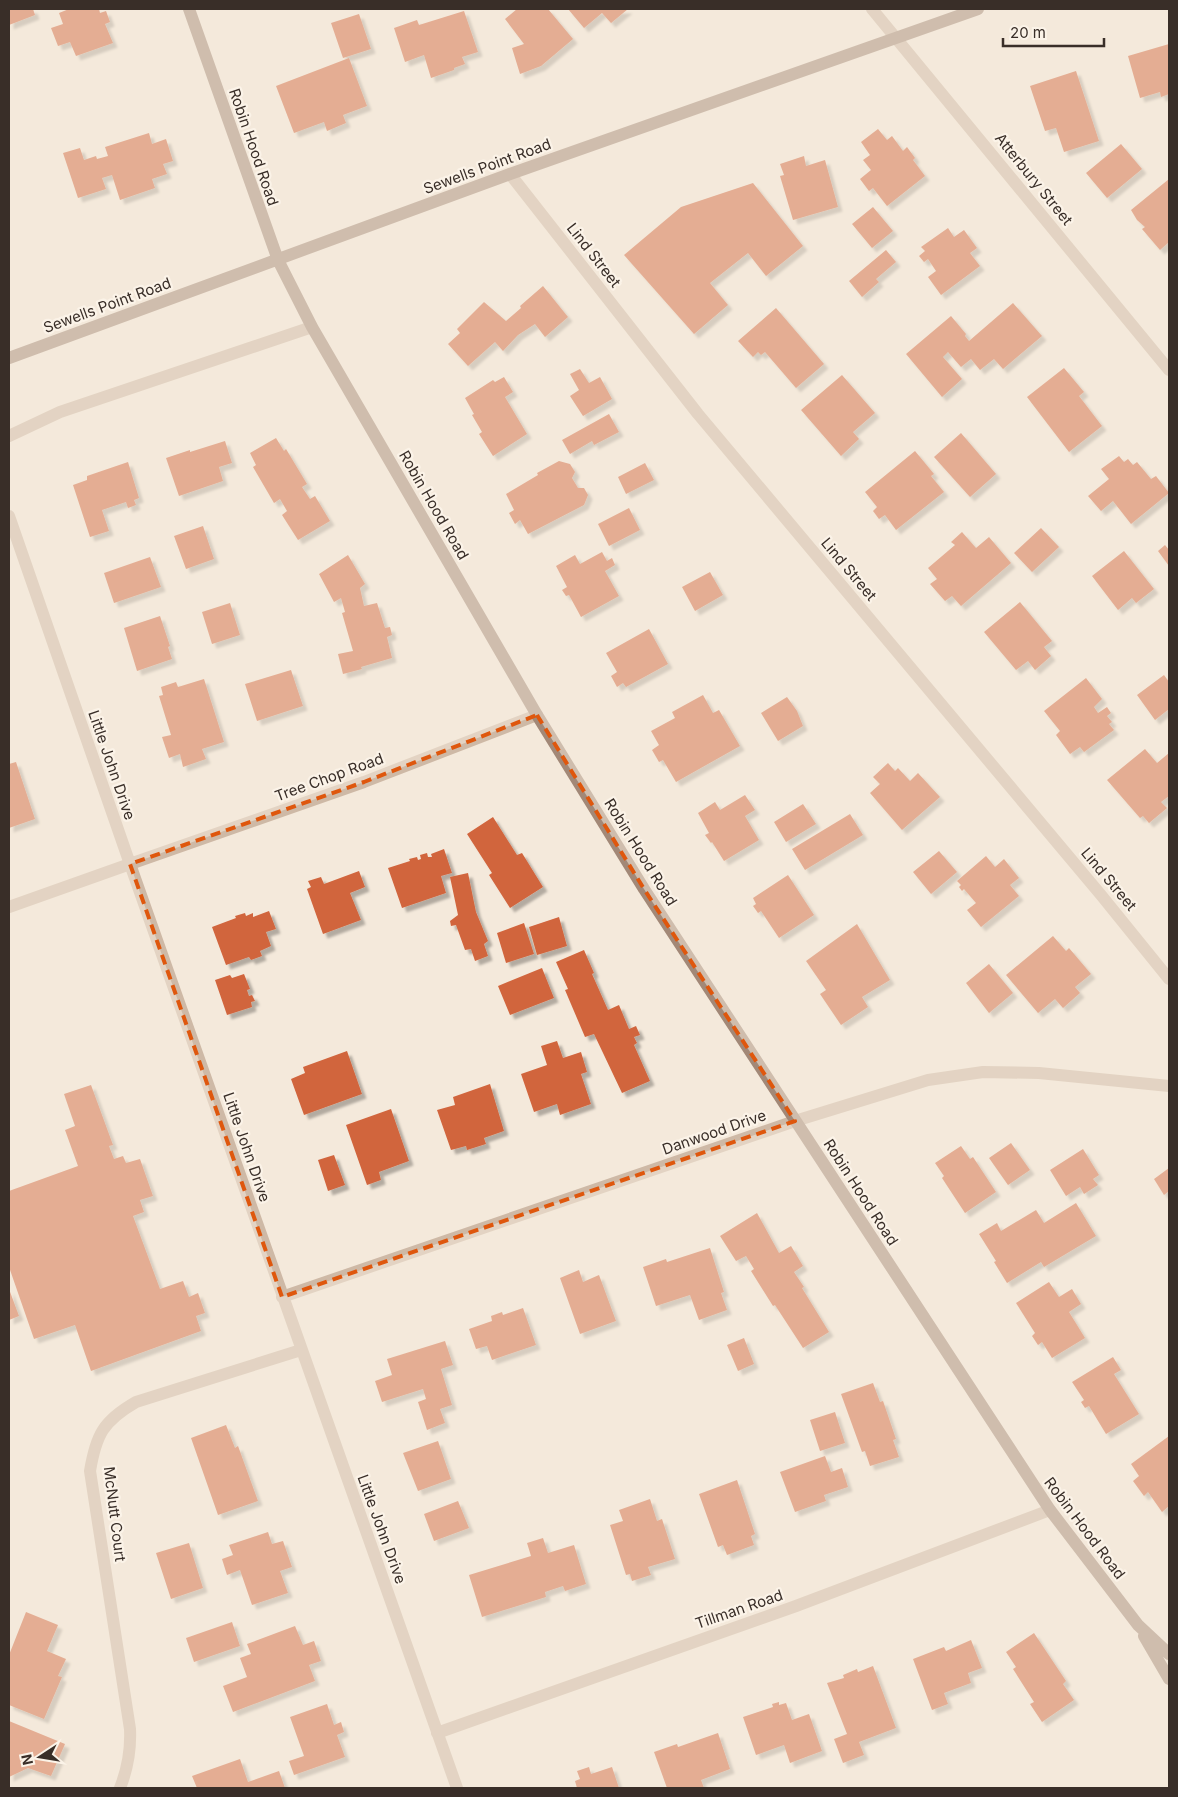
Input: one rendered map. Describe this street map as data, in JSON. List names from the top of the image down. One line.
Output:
{"streets":{"street":["Robin Hood Road","Sewells Point Road","Atterbury Street","Lind Street","Little John Drive","Tree Chop Road","Danwood Drive","McNutt Court","Tillman Road"]},"crossings":[["Robin Hood Road","Sewells Point Road"],["Robin Hood Road","Tree Chop Road"],["Robin Hood Road","Danwood Drive"],["Robin Hood Road","Tillman Road"],["Sewells Point Road","Atterbury Street"],["Sewells Point Road","Lind Street"],["Little John Drive","Tree Chop Road"],["Little John Drive","Danwood Drive"],["Little John Drive","McNutt Court"],["Little John Drive","Tillman Road"]],"scale_bar":"20 m","north":"left"}
